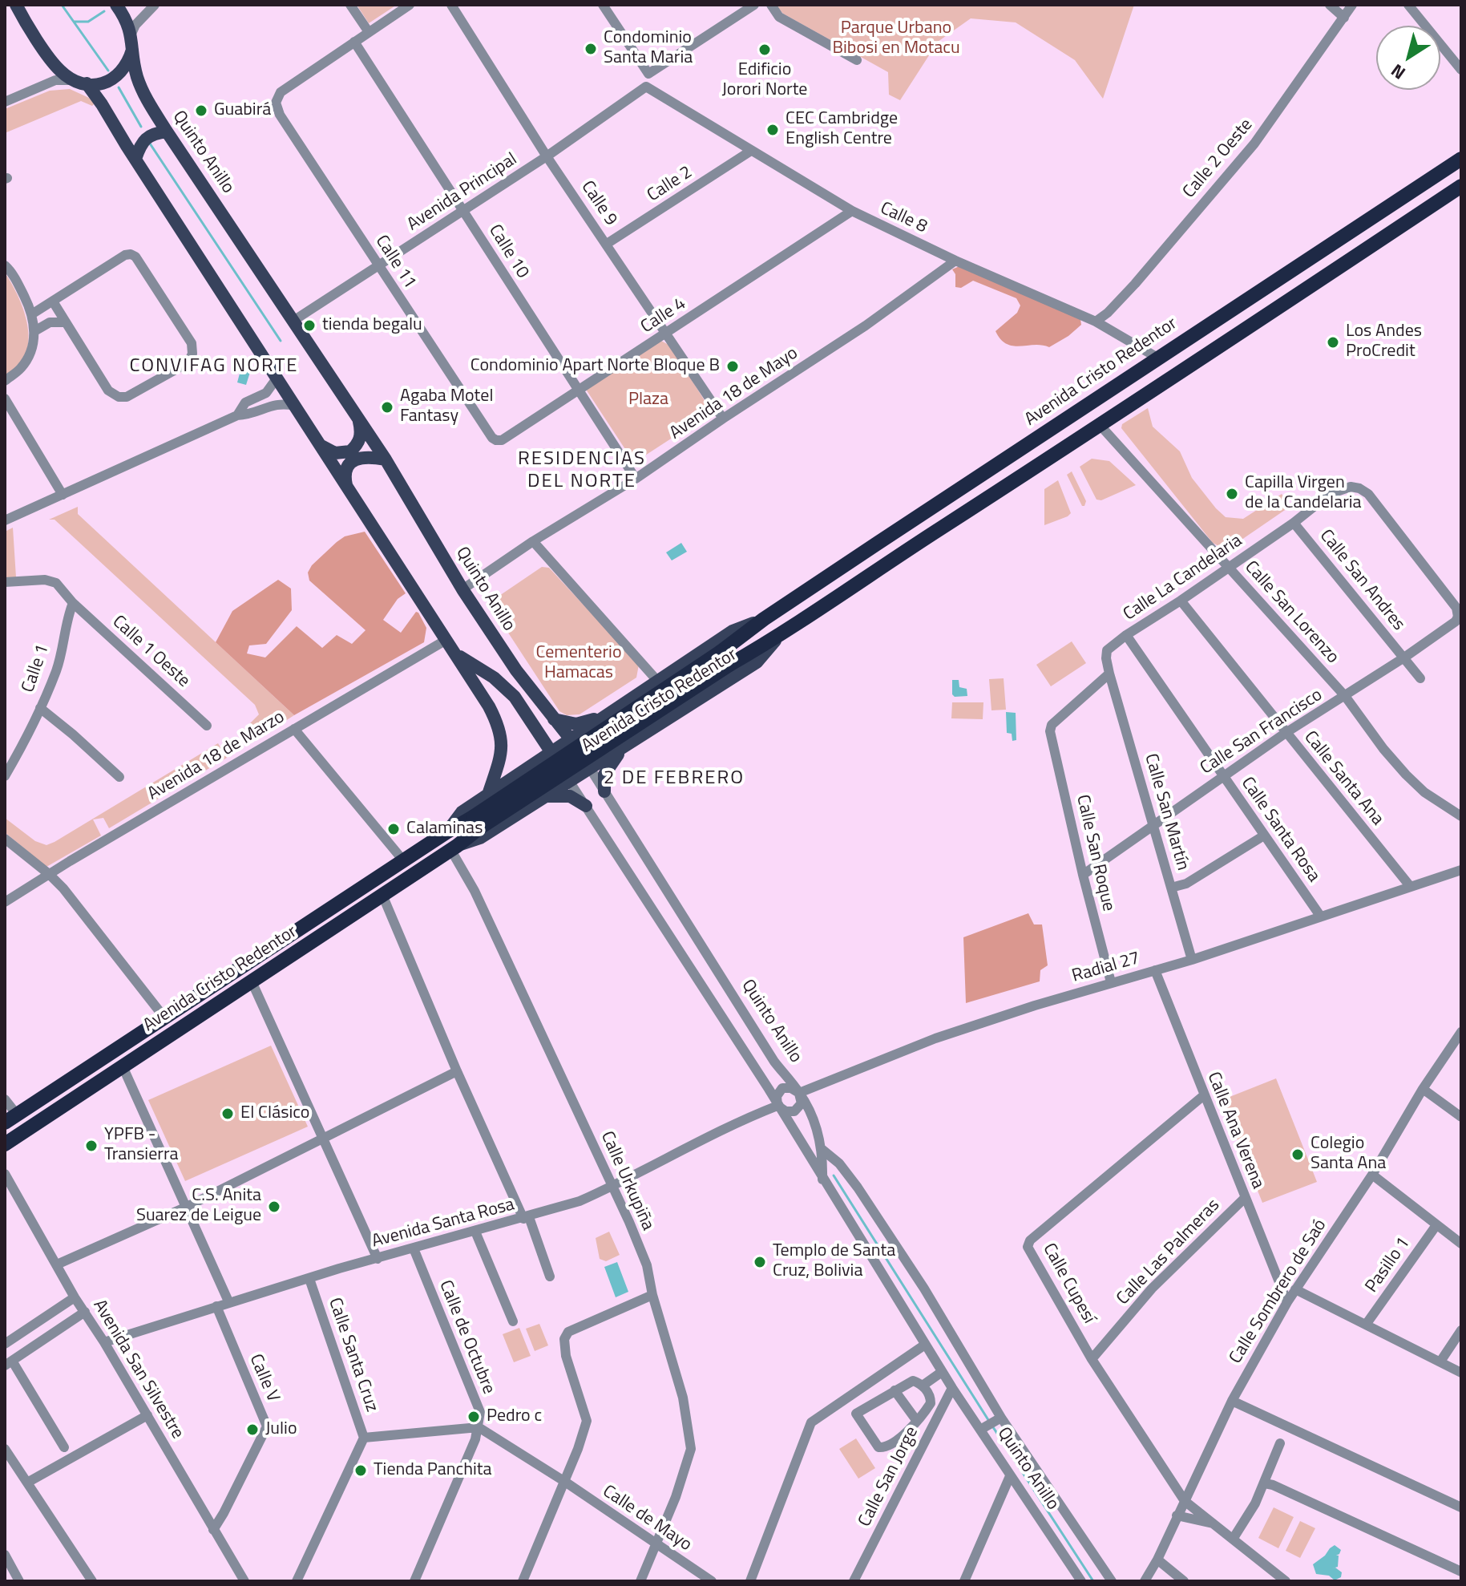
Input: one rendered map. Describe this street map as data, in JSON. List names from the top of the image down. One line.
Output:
{"streets":{"highway":["Avenida Cristo Redentor"],"main road":["Quinto Anillo"],"street":["Calle 2 Oeste","Calle 2","Avenida Principal","Calle 9","Calle 8","Calle 10","Calle 11","Calle 4","Avenida 18 de Mayo","Calle La Candelaria","Calle San Andres","Calle San Lorenzo","Calle 1 Oeste","Calle 1","Calle San Francisco","Avenida 18 de Marzo","Calle Santa Ana","Calle San Martín","Calle Santa Rosa","Calle San Roque","Radial 27","Calle Ana Verena","Calle Urkupiña","Avenida Santa Rosa","Calle Las Palmeras","Pasillo 1","Calle Cupesí","Calle Sombrero de Saó","Calle de Octubre","Calle Santa Cruz","Avenida San Silvestre","Calle V","Calle San Jorge","Calle de Mayo"]},"crossings":[["Quinto Anillo","Avenida Principal"],["Quinto Anillo","Avenida Cristo Redentor"],["Quinto Anillo","Avenida 18 de Mayo"],["Quinto Anillo","Avenida 18 de Marzo"],["Quinto Anillo","Radial 27"],["Quinto Anillo","Avenida Santa Rosa"],["Quinto Anillo","Calle San Jorge"],["Calle 2 Oeste","Calle 8"],["Calle 2","Calle 9"],["Calle 2","Calle 8"],["Avenida Principal","Calle 9"],["Avenida Principal","Calle 8"],["Avenida Principal","Calle 10"],["Avenida Principal","Calle 11"],["Calle 9","Calle 4"],["Calle 9","Avenida 18 de Mayo"],["Calle 8","Calle 4"],["Calle 8","Avenida Cristo Redentor"],["Calle 8","Avenida 18 de Mayo"],["Calle 10","Calle 11"],["Calle 10","Calle 4"],["Calle 10","Avenida 18 de Mayo"],["Calle 11","Calle 4"],["Avenida Cristo Redentor","Calle San Lorenzo"],["Avenida Cristo Redentor","Calle Urkupiña"],["Calle La Candelaria","Calle San Andres"],["Calle La Candelaria","Calle San Lorenzo"],["Calle La Candelaria","Calle San Francisco"],["Calle La Candelaria","Calle Santa Ana"],["Calle La Candelaria","Calle San Martín"],["Calle La Candelaria","Calle Santa Rosa"],["Calle La Candelaria","Calle San Roque"],["Calle San Andres","Calle San Francisco"],["Calle San Lorenzo","Calle San Francisco"],["Calle 1 Oeste","Calle 1"],["Calle San Francisco","Calle Santa Ana"],["Calle San Francisco","Calle San Martín"],["Calle San Francisco","Calle Santa Rosa"],["Calle San Francisco","Calle San Roque"],["Calle Santa Ana","Radial 27"],["Calle San Martín","Calle San Roque"],["Calle San Martín","Radial 27"],["Calle Santa Rosa","Radial 27"],["Calle San Roque","Radial 27"],["Radial 27","Calle Ana Verena"],["Radial 27","Avenida Santa Rosa"],["Calle Ana Verena","Calle Las Palmeras"],["Calle Ana Verena","Calle Cupesí"],["Calle Ana Verena","Calle Sombrero de Saó"],["Calle Urkupiña","Avenida Santa Rosa"],["Calle Urkupiña","Calle de Mayo"],["Avenida Santa Rosa","Calle de Octubre"],["Avenida Santa Rosa","Calle Santa Cruz"],["Avenida Santa Rosa","Avenida San Silvestre"],["Avenida Santa Rosa","Calle V"],["Calle Las Palmeras","Calle Cupesí"],["Calle Cupesí","Calle Sombrero de Saó"],["Calle de Octubre","Calle de Mayo"],["Avenida San Silvestre","Calle V"]],"districts":["CONVIFAG NORTE","RESIDENCIAS DEL NORTE","2 DE FEBRERO"],"parks":["Parque Urbano Bibosi en Motacu","Plaza","Cementerio Hamacas"],"places":["Condominio Santa Maria","Edificio Jorori Norte","Guabirá","CEC Cambridge English Centre","tienda begalu","Los Andes ProCredit","Condominio Apart Norte Bloque B","Agaba Motel Fantasy","Capilla Virgen de la Candelaria","Calaminas","El Clásico","YPFB - Transierra","Colegio Santa Ana","C.S. Anita Suarez de Leigue","Templo de Santa Cruz, Bolivia","Pedro c","Julio","Tienda Panchita"],"north":"bottom left"}
